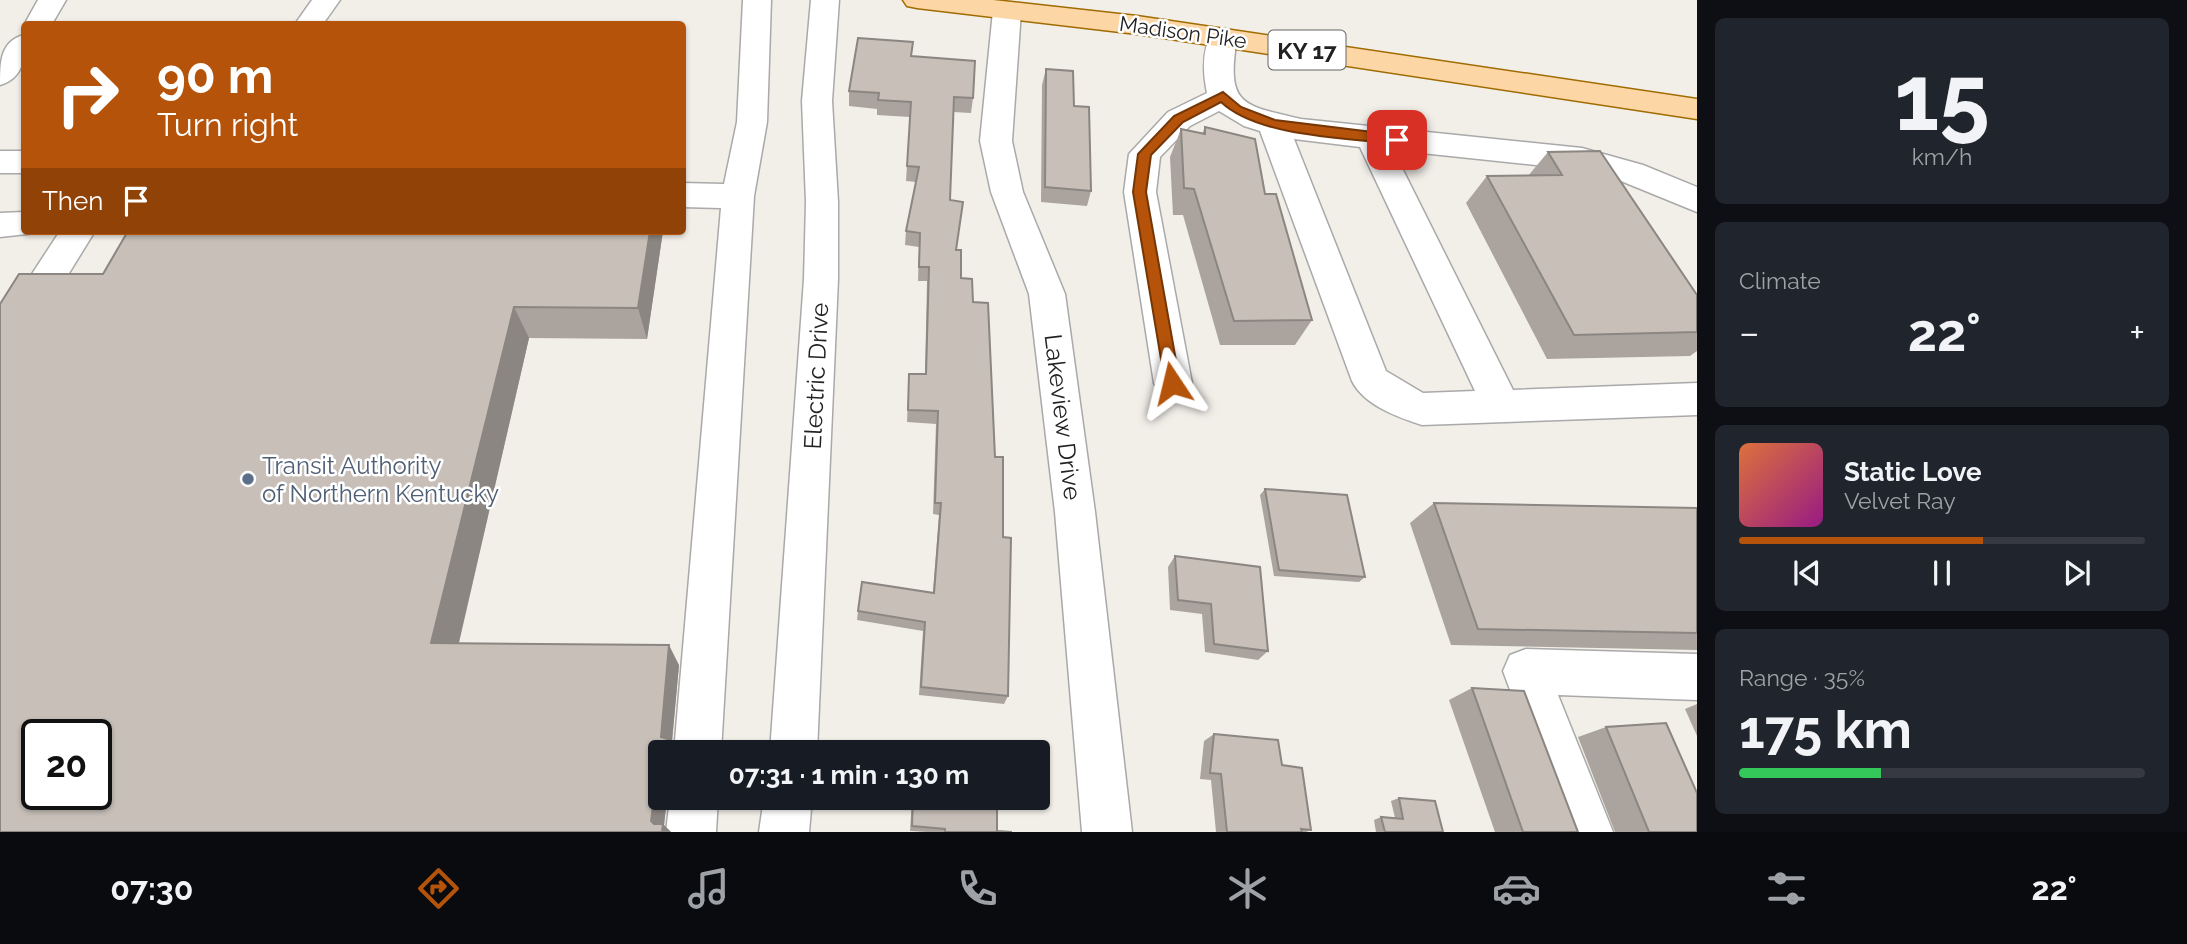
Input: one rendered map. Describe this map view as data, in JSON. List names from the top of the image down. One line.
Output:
{"streets":{"main road":["Madison Pike","KY 17"],"street":["Electric Drive","Lakeview Drive"]},"crossings":[["Madison Pike","Lakeview Drive"]],"places":["Transit Authority of Northern Kentucky"],"page":{"tile":[["15","km/h"],"Climate",["Range · 35%","175 km"]],"turn":["90 m","Turn right"],"then":"Then","heat":["−","22°","+"],"song":["Static Love","Velvet Ray"],"limit":"20","trip":"07:31 · 1 min · 130 m","tabs":["07:30","22°"]}}
